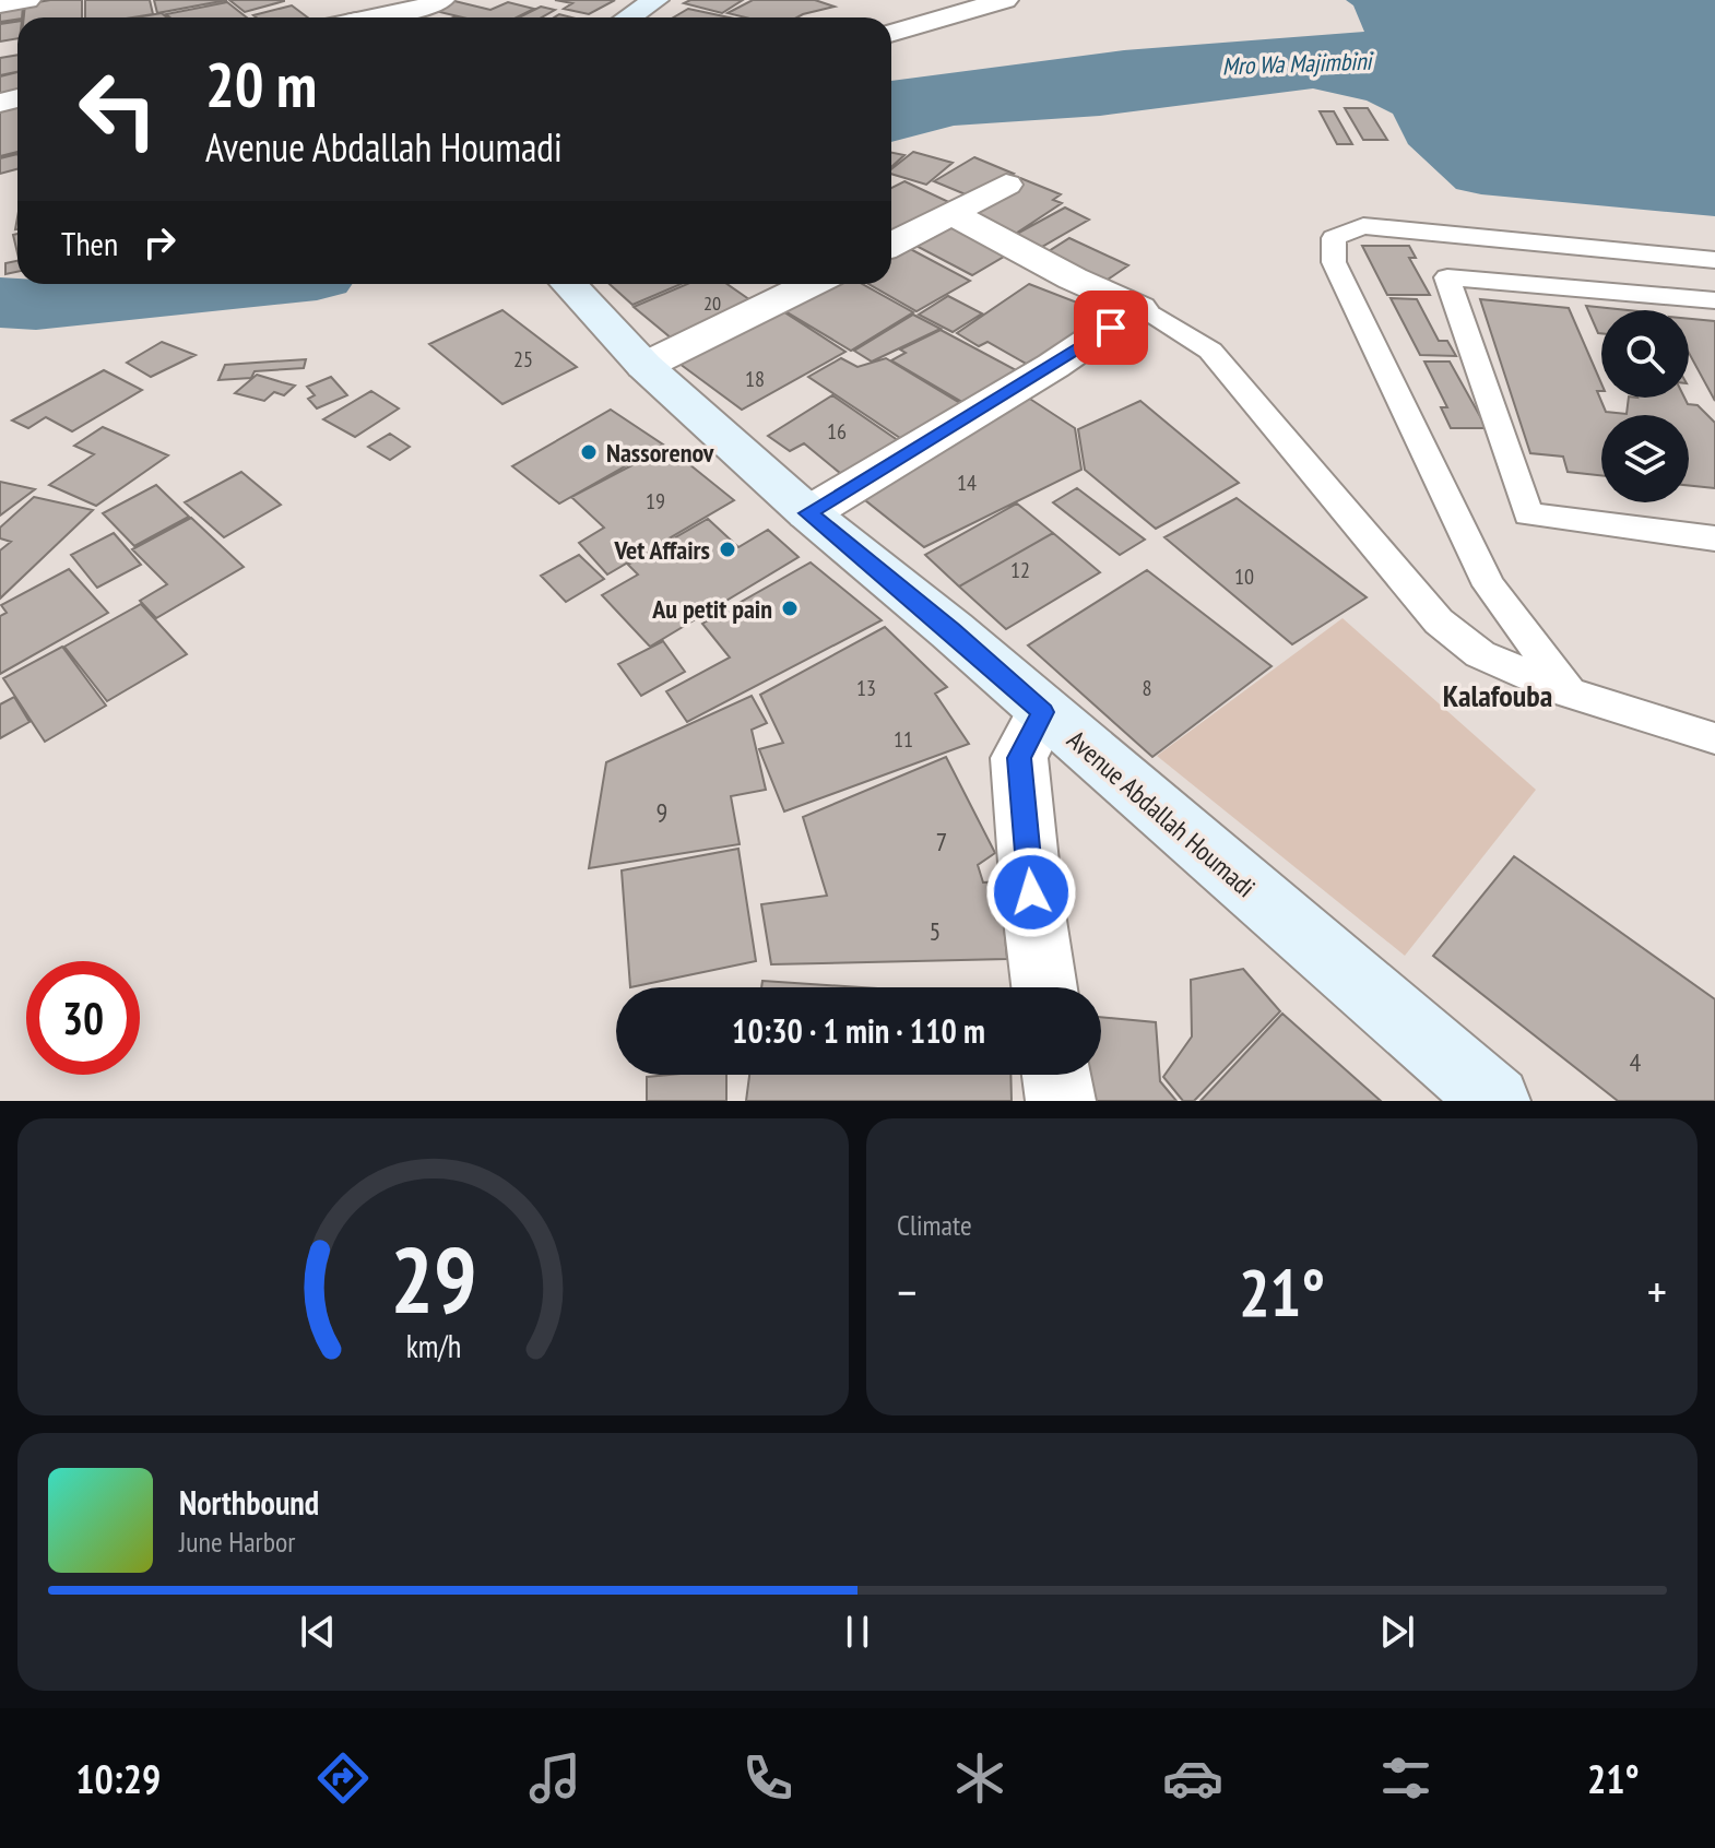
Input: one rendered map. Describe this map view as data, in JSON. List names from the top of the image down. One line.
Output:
{"streets":{"main road":["Avenue Abdallah Houmadi"]},"districts":["Kalafouba"],"water":["Mro Wa Majimbini"],"places":["Nassorenov","Vet Affairs","Au petit pain"],"house_numbers":["20","25","18","16","14","19","12","10","13","8","11","9","7","5","4"],"page":{"turn":["20 m","Avenue Abdallah Houmadi"],"then":"Then","limit":"30","trip":"10:30 · 1 min · 110 m","tile":"Climate","heat":["−","21°","+"],"song":["Northbound","June Harbor"],"tabs":["10:29","21°"],"gauge":["29","km/h"]}}
